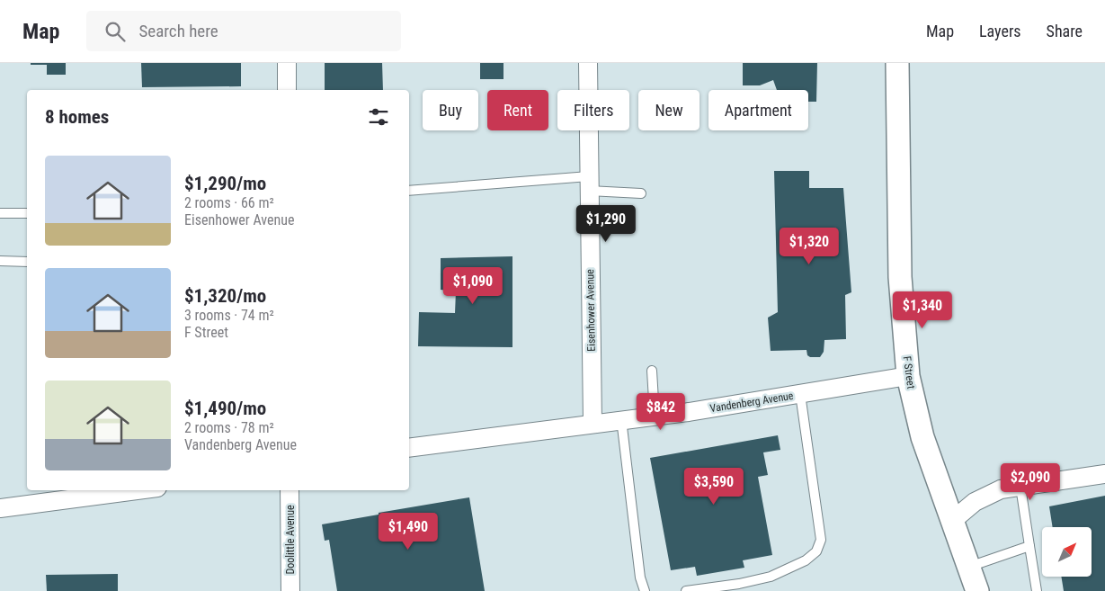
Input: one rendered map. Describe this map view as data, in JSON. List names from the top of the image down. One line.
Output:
{"streets":{"street":["Eisenhower Avenue","F Street","Vandenberg Avenue","Doolittle Avenue"]},"crossings":[["Eisenhower Avenue","Vandenberg Avenue"],["F Street","Vandenberg Avenue"]],"north":"top right","page":{"header":"Map","search":"Search here","nav":["Map","Layers","Share"],"chip":["Buy","Rent","Filters","New","Apartment"],"heading":"8 homes","list":[{"name":"$1,290/mo","note":"2 rooms · 66 m² · Eisenhower Avenue"},{"name":"$1,320/mo","note":"3 rooms · 74 m² · F Street"},{"name":"$1,490/mo","note":"2 rooms · 78 m² · Vandenberg Avenue"}],"price":["$1,290","$1,320","$1,090","$1,340","$842","$2,090","$3,590","$1,490"]}}
